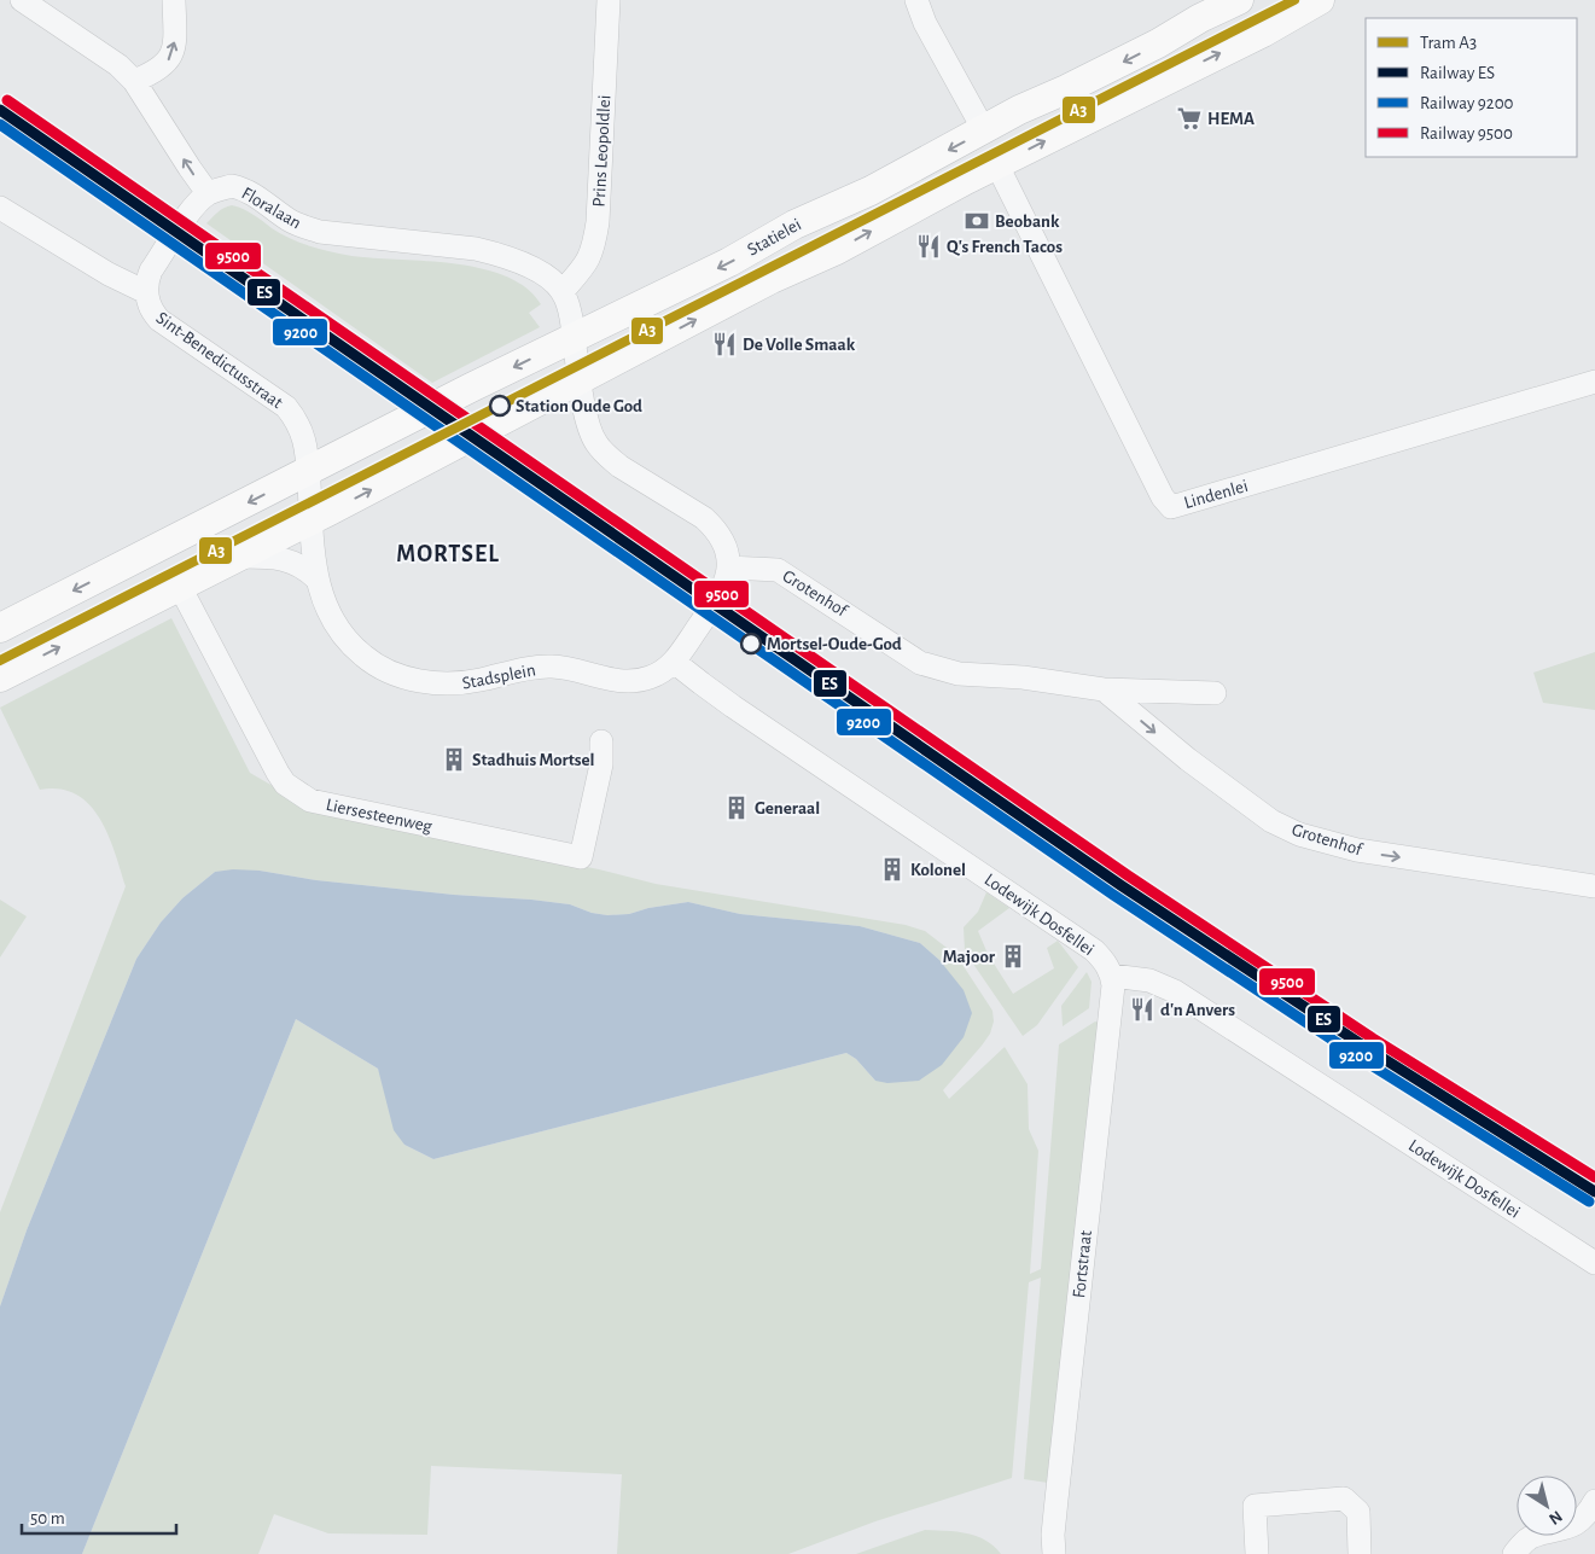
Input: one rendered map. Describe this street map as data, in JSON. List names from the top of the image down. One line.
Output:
{"streets":{"main road":["Statielei"],"street":["Prins Leopoldlei","Floralaan","Sint-Benedictusstraat","Lindenlei","Grotenhof","Stadsplein","Liersesteenweg","Lodewijk Dosfellei","Fortstraat"]},"crossings":[["Prins Leopoldlei","Floralaan"],["Statielei","Sint-Benedictusstraat"],["Statielei","Lindenlei"],["Statielei","Stadsplein"],["Sint-Benedictusstraat","Stadsplein"],["Grotenhof","Stadsplein"],["Stadsplein","Lodewijk Dosfellei"],["Lodewijk Dosfellei","Fortstraat"]],"one_way":["Grotenhof"],"districts":["MORTSEL"],"places":{"supermarket":["HEMA"],"bank":["Beobank"],"restaurant":["Q's French Tacos","De Volle Smaak","d'n Anvers"],"other":["Station Oude God","Mortsel-Oude-God"],"building":["Stadhuis Mortsel","Generaal","Kolonel","Majoor"]},"lines":["tram line A3","rail line 9500","rail line ES","rail line 9200"],"legend":["Tram A3","Railway ES","Railway 9200","Railway 9500"],"scale_bar":"50 m","north":"bottom right"}
